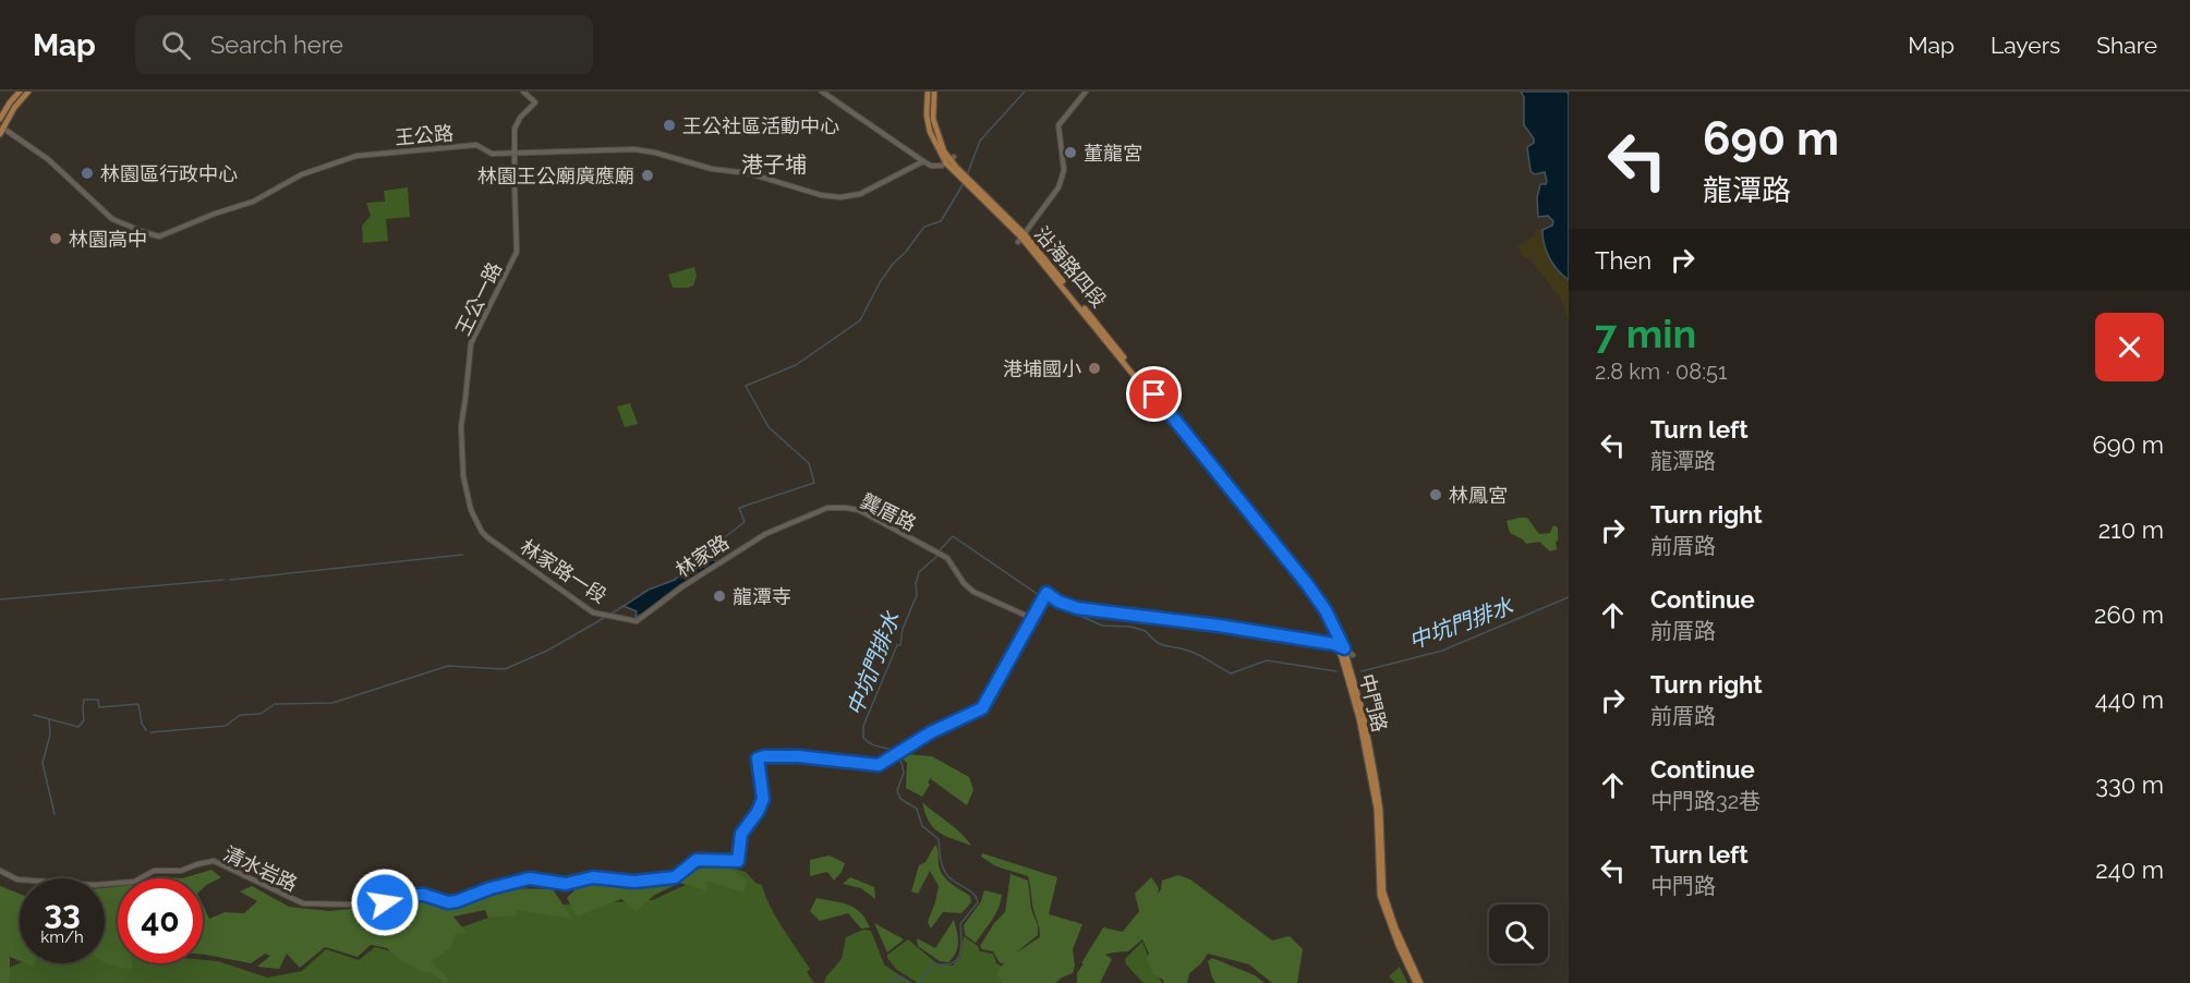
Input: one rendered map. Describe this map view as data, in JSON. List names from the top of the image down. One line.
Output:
{"streets":{"main road":["沿海路四段","中門路"],"street":["王公路","王公一路","龔厝路","林家路","林家路一段","清水岩路"]},"crossings":[["王公路","王公一路"],["沿海路四段","中門路"],["王公一路","林家路一段"],["龔厝路","林家路"],["龔厝路","清水岩路"],["林家路","林家路一段"]],"districts":["港子埔"],"water":["中坑門排水"],"places":["王公社區活動中心","董龍宮","林園區行政中心","林園王公廟廣應廟","林園高中","港埔國小","林鳳宮","龍潭寺"],"page":{"header":"Map","search":"Search here","nav":["Map","Layers","Share"],"turn":["690 m","龍潭路"],"then":"Then","heading":["7 min","2.8 km · 08:51"],"list":[{"name":"Turn left","note":"龍潭路","value":"690 m"},{"name":"Turn right","note":"前厝路","value":"210 m"},{"name":"Continue","note":"前厝路","value":"260 m"},{"name":"Turn right","note":"前厝路","value":"440 m"},{"name":"Continue","note":"中門路32巷","value":"330 m"},{"name":"Turn left","note":"中門路","value":"240 m"}],"speed":"33 km/h","limit":"40"}}
